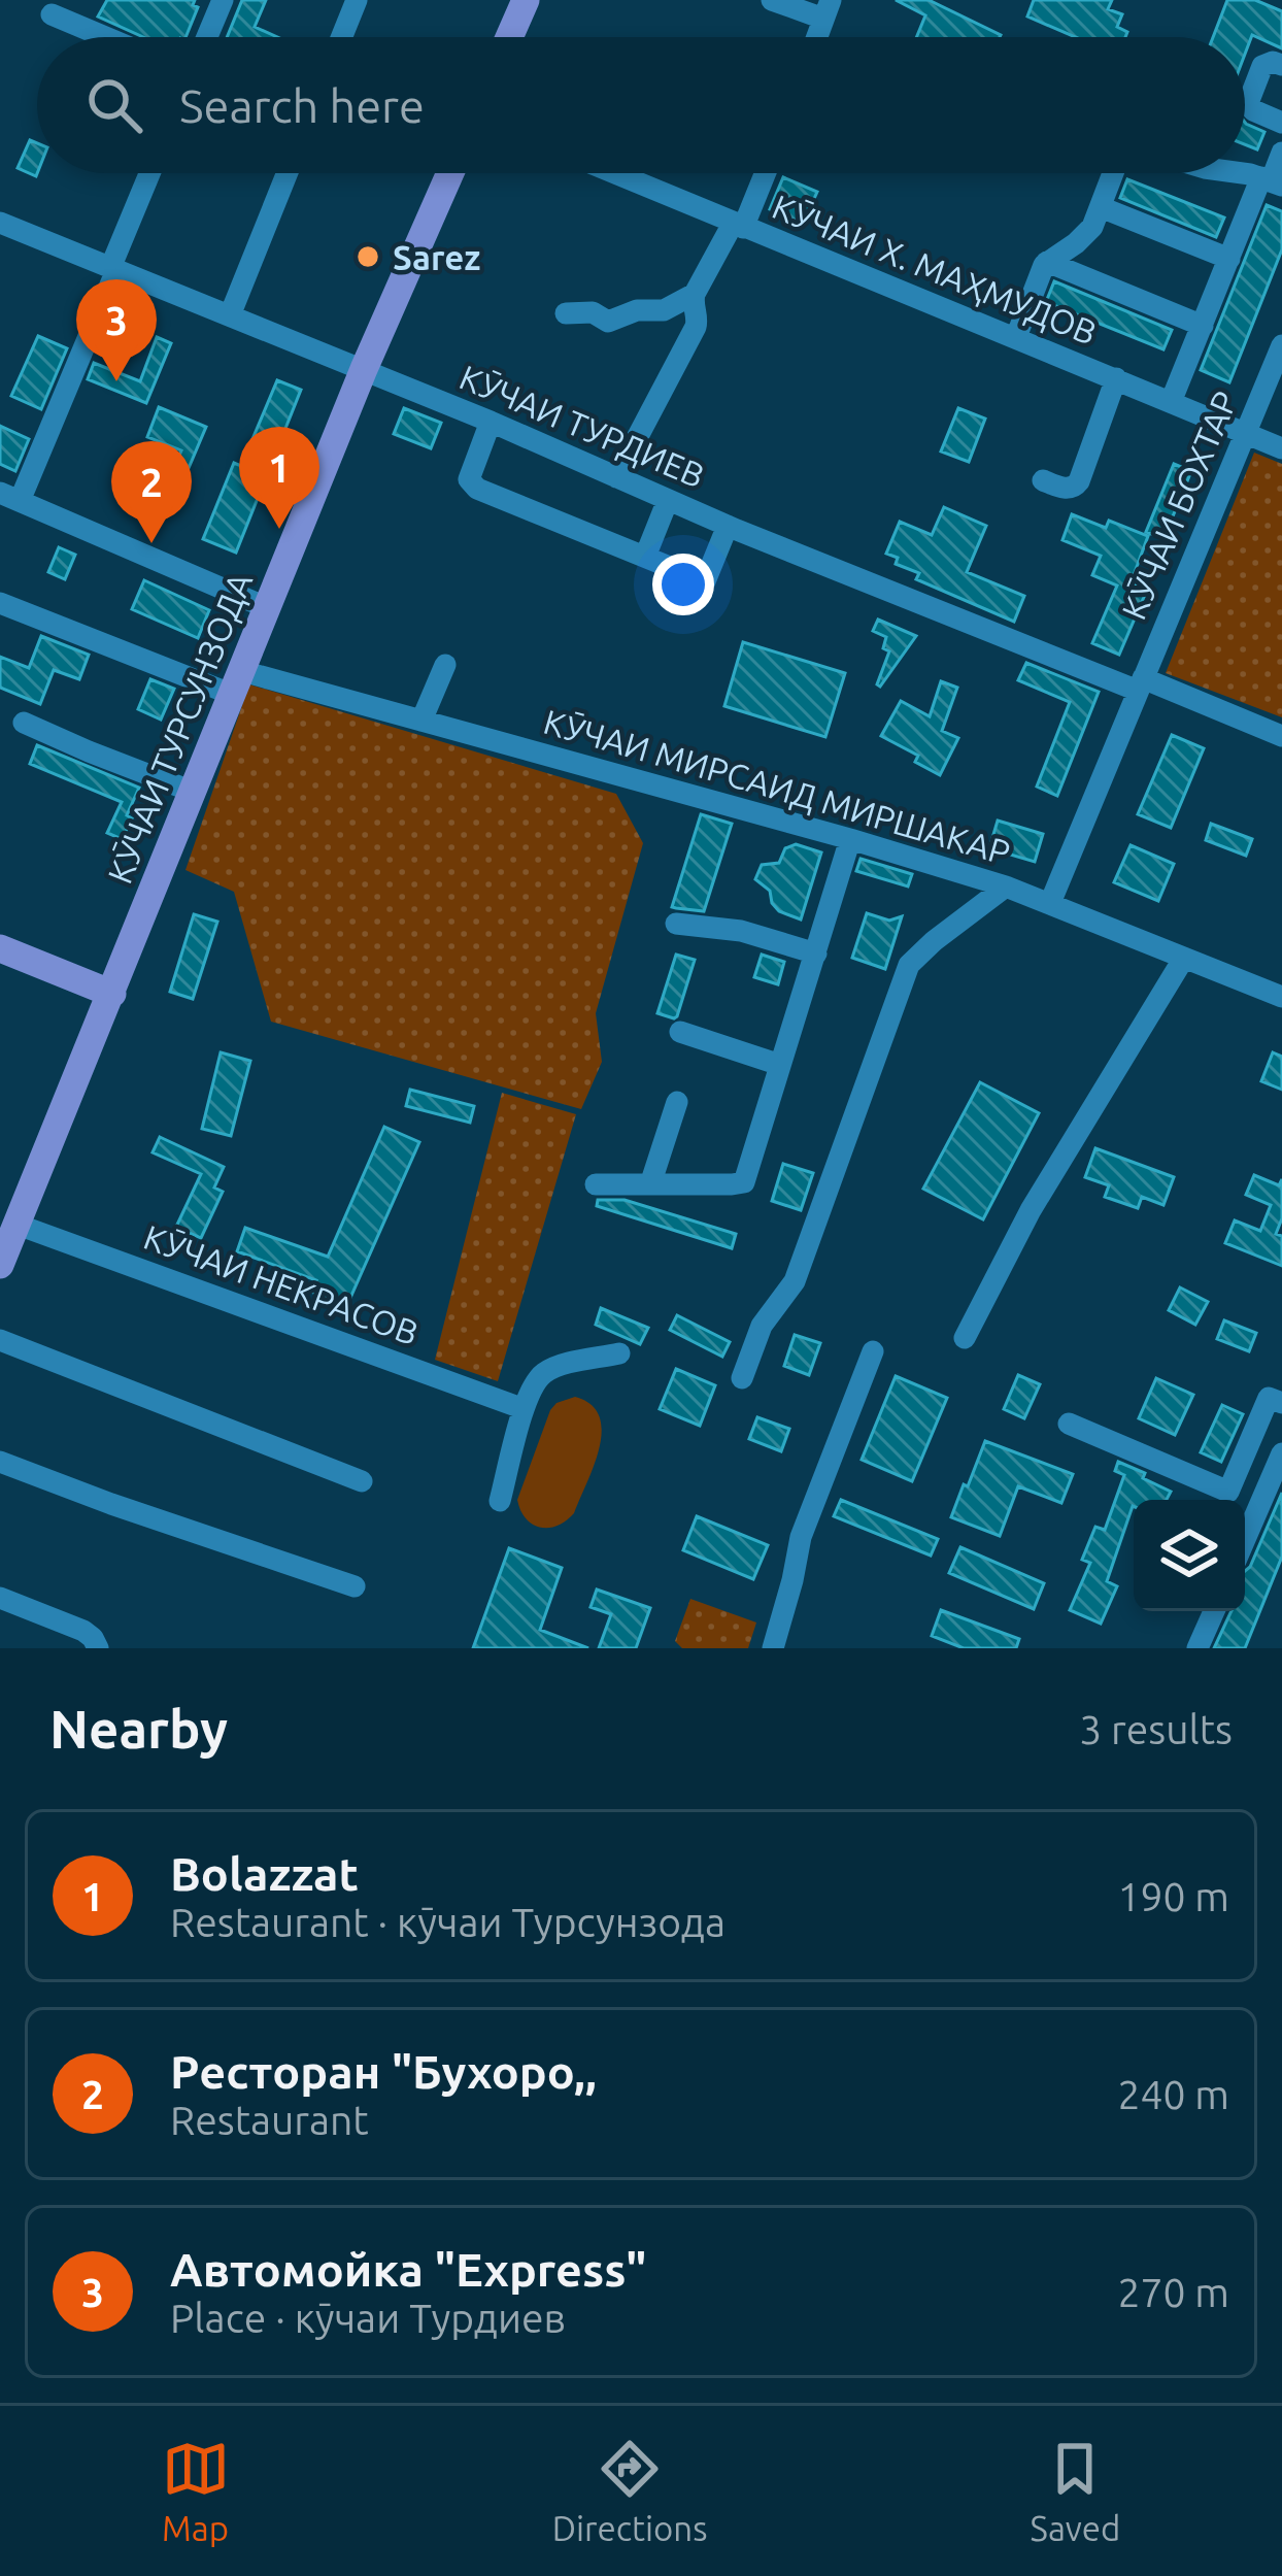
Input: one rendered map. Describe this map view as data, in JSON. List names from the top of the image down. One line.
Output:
{"streets":{"main road":["КӮЧАИ ТУРСУНЗОДА"],"street":["КӮЧАИ Х. МАҲМУДОВ","КӮЧАИ ТУРДИЕВ","КӮЧАИ БОХТАР","КӮЧАИ МИРСАИД МИРШАКАР","КӮЧАИ НЕКРАСОВ"]},"crossings":[["КӮЧАИ Х. МАҲМУДОВ","КӮЧАИ БОХТАР"],["КӮЧАИ ТУРДИЕВ","КӮЧАИ БОХТАР"],["КӮЧАИ ТУРДИЕВ","КӮЧАИ ТУРСУНЗОДА"],["КӮЧАИ БОХТАР","КӮЧАИ МИРСАИД МИРШАКАР"],["КӮЧАИ ТУРСУНЗОДА","КӮЧАИ МИРСАИД МИРШАКАР"],["КӮЧАИ ТУРСУНЗОДА","КӮЧАИ НЕКРАСОВ"]],"places":["Sarez"],"page":{"search":"Search here","pins":["3","1","2"],"heading":["Nearby","3 results"],"list":[{"mark":"1","name":"Bolazzat","note":"Restaurant · кӯчаи Турсунзода","value":"190 m"},{"mark":"2","name":"Ресторан \"Бухоро,,","note":"Restaurant","value":"240 m"},{"mark":"3","name":"Автомойка \"Express\"","note":"Place · кӯчаи Турдиев","value":"270 m"}],"nav":["Map","Directions","Saved"]}}
